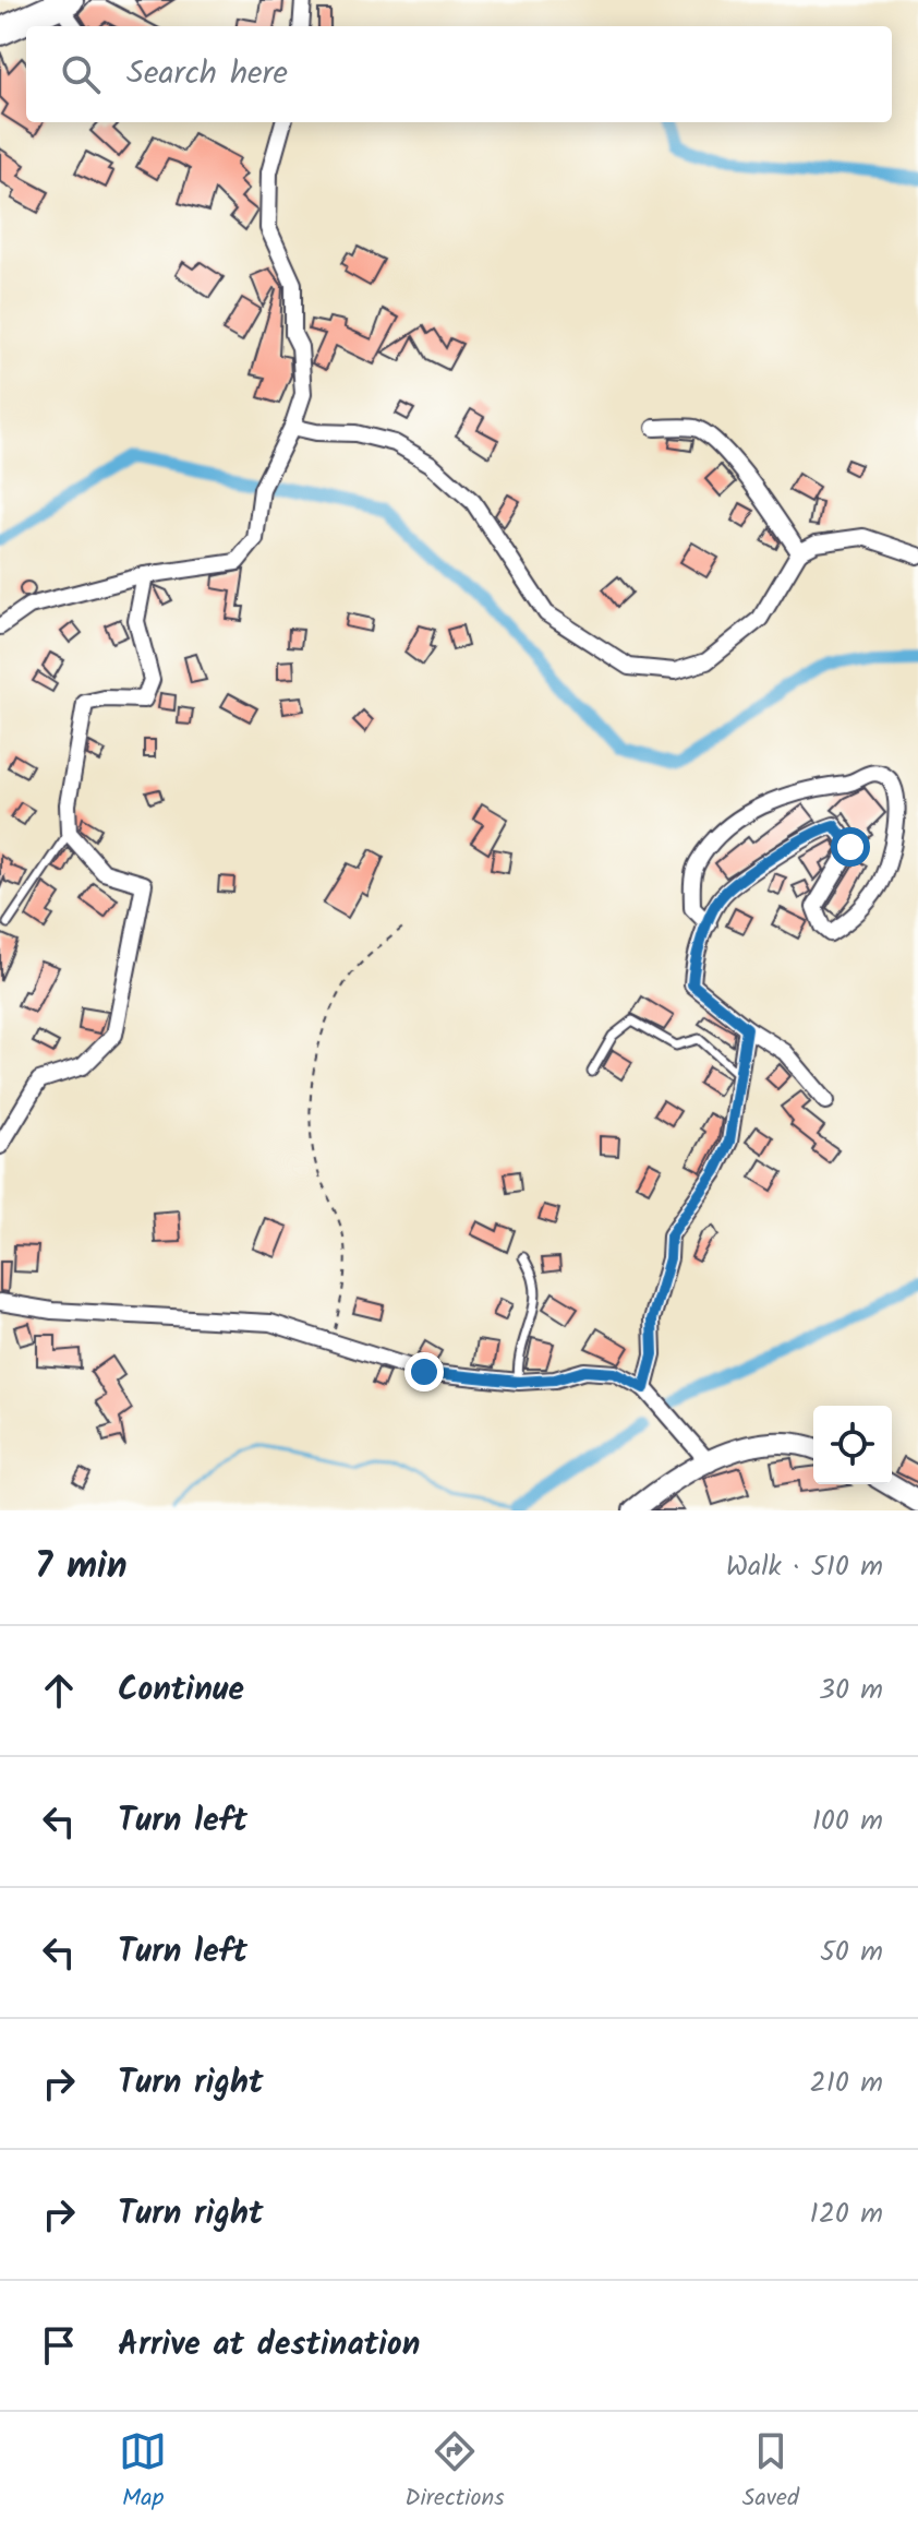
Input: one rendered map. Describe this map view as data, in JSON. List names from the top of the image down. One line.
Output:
{"page":{"search":"Search here","heading":["7 min","Walk · 510 m"],"list":[["Continue","30 m"],["Turn left","100 m"],["Turn left","50 m"],["Turn right","210 m"],["Turn right","120 m"],"Arrive at destination"],"nav":["Map","Directions","Saved"]}}
